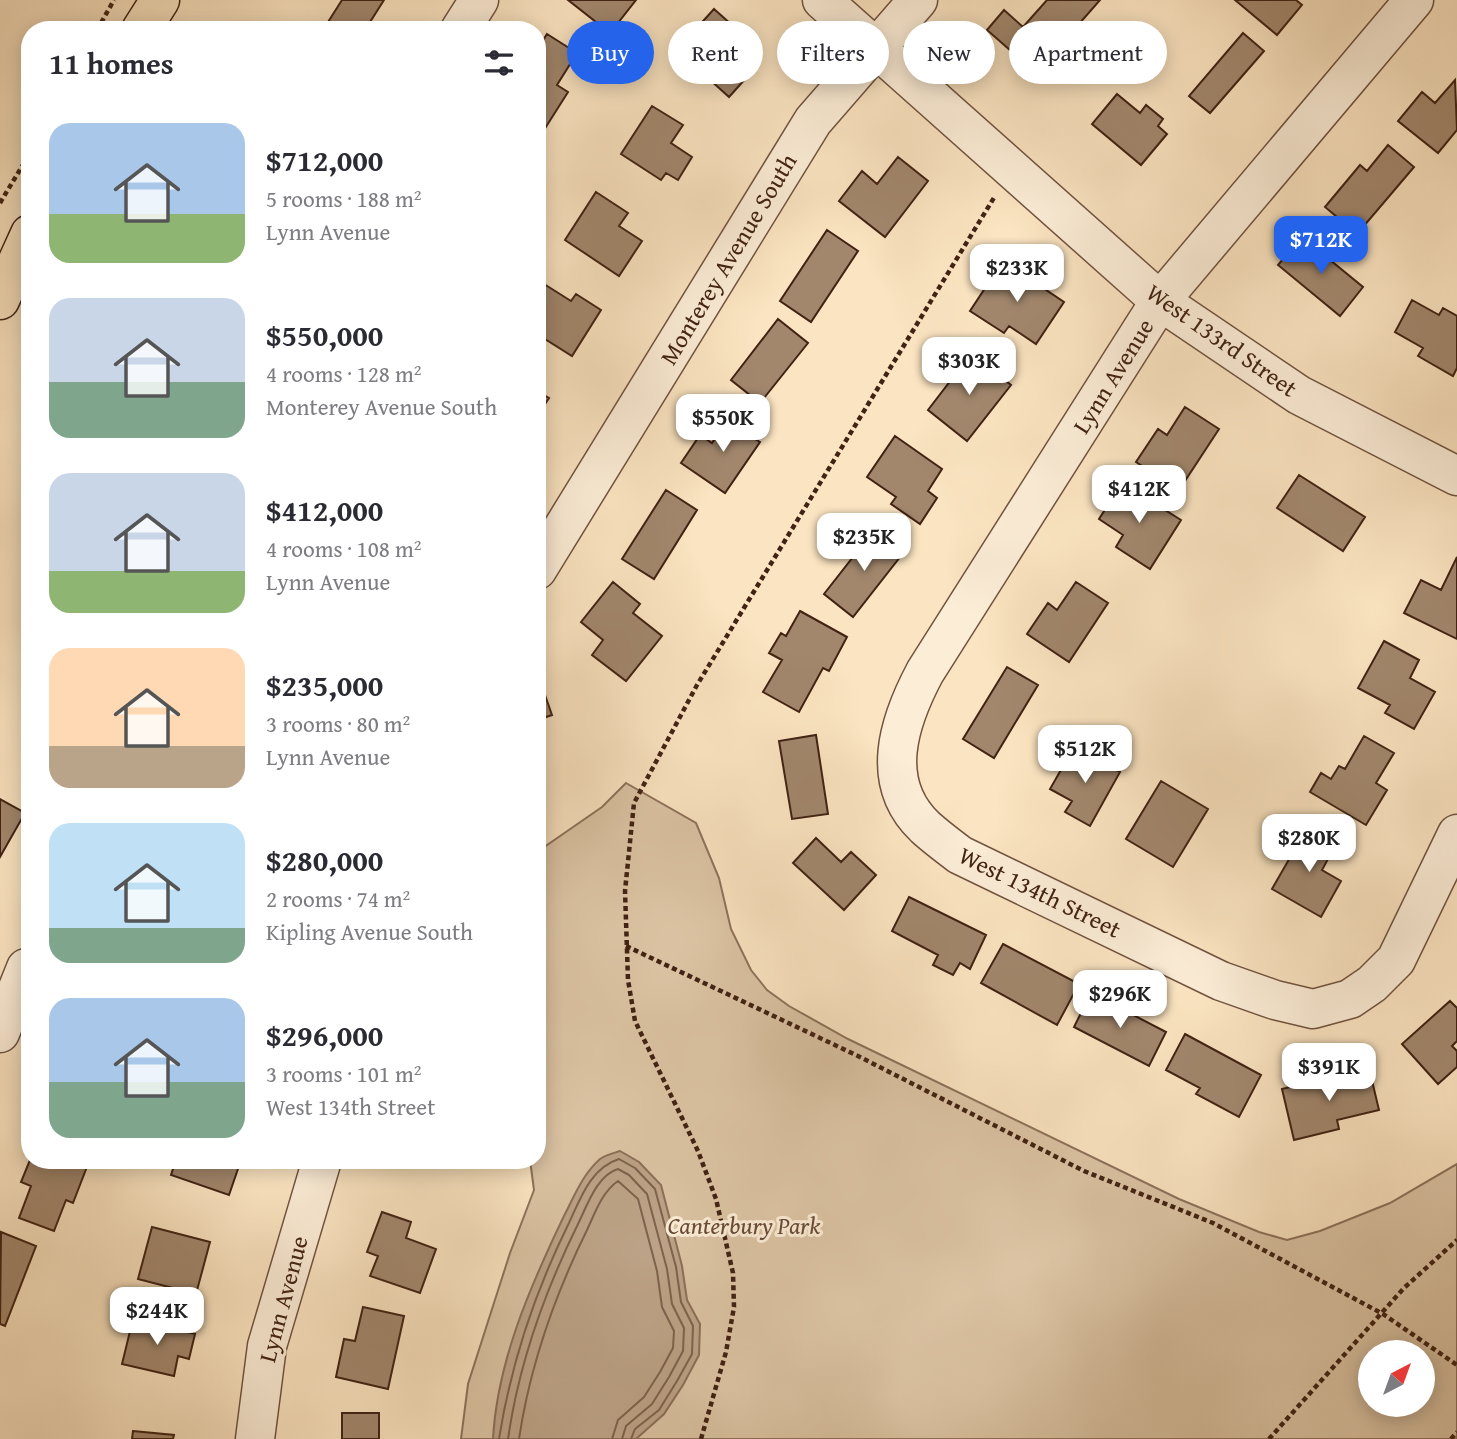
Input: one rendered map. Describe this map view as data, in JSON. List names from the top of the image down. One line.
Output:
{"streets":{"street":["Monterey Avenue South","West 133rd Street","Lynn Avenue","West 134th Street"]},"crossings":[["West 133rd Street","Lynn Avenue"],["Lynn Avenue","West 134th Street"]],"parks":["Canterbury Park"],"north":"top right","page":{"chip":["Buy","Rent","Filters","New","Apartment"],"heading":"11 homes","list":[{"name":"$712,000","note":"5 rooms · 188 m² · Lynn Avenue"},{"name":"$550,000","note":"4 rooms · 128 m² · Monterey Avenue South"},{"name":"$412,000","note":"4 rooms · 108 m² · Lynn Avenue"},{"name":"$235,000","note":"3 rooms · 80 m² · Lynn Avenue"},{"name":"$280,000","note":"2 rooms · 74 m² · Kipling Avenue South"},{"name":"$296,000","note":"3 rooms · 101 m² · West 134th Street"}],"price":["$712K","$233K","$303K","$550K","$412K","$235K","$512K","$280K","$296K","$391K","$244K"]}}
